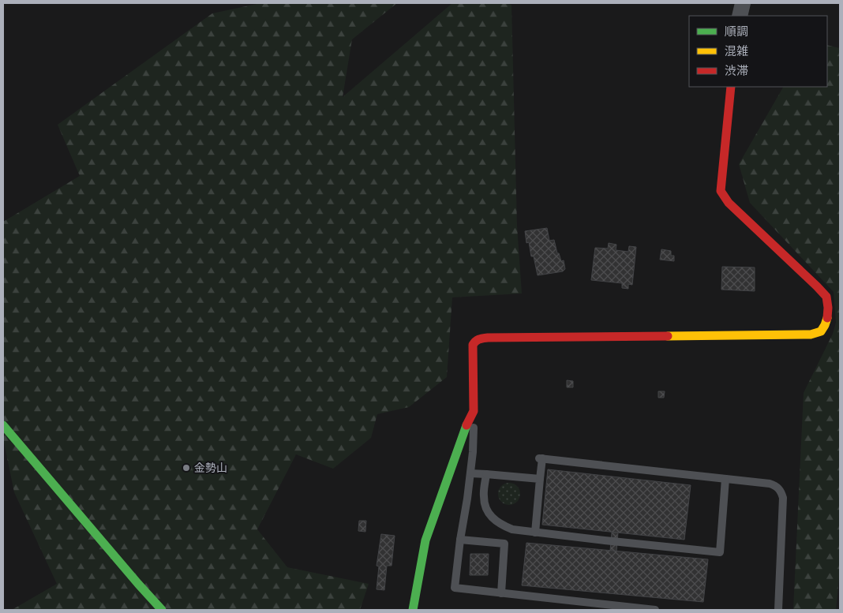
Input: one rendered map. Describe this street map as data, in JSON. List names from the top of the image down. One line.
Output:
{"places":["金勢山"],"legend":["順調","混雑","渋滞"]}
